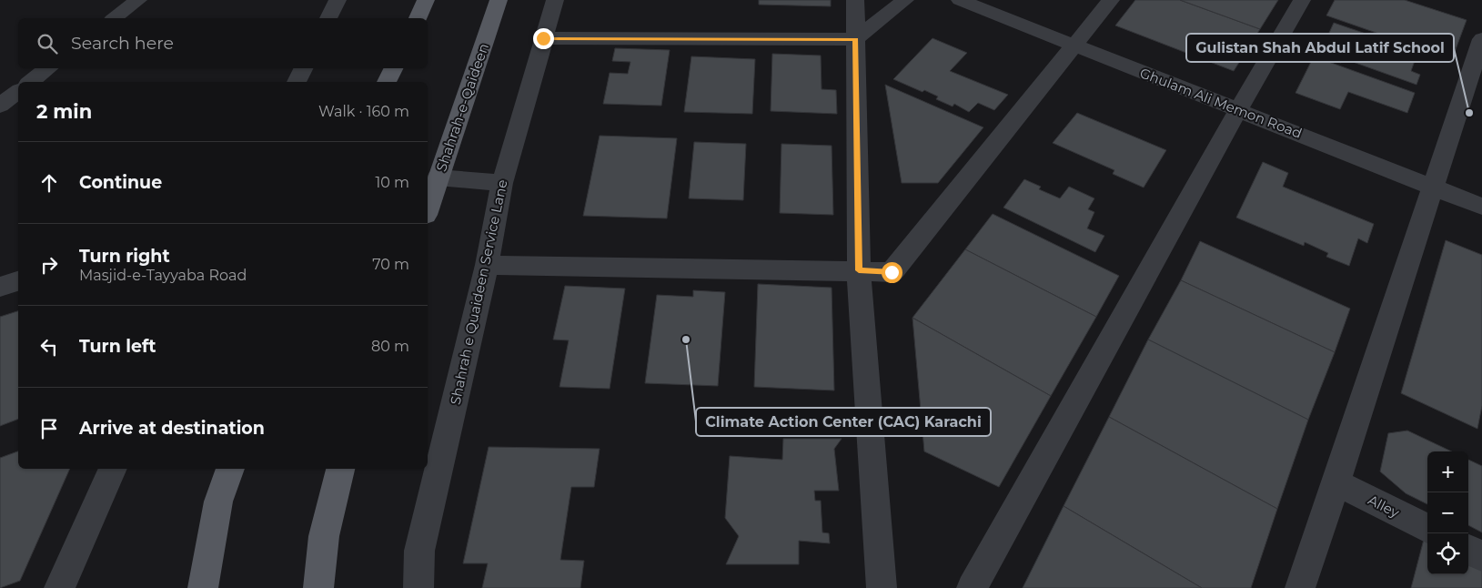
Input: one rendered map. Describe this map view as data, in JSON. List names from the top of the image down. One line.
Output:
{"streets":{"main road":["Shahrah-e-Qaideen"],"street":["Ghulam Ali Memon Road","Shahrah e Quaideen Service Lane","Alley"]},"places":["Gulistan Shah Abdul Latif School","Climate Action Center (CAC) Karachi"],"page":{"search":"Search here","heading":["2 min","Walk · 160 m"],"list":[["Continue","10 m"],["Turn right","Masjid-e-Tayyaba Road","70 m"],["Turn left","80 m"],"Arrive at destination"],"map_buttons":["+","−"]}}
